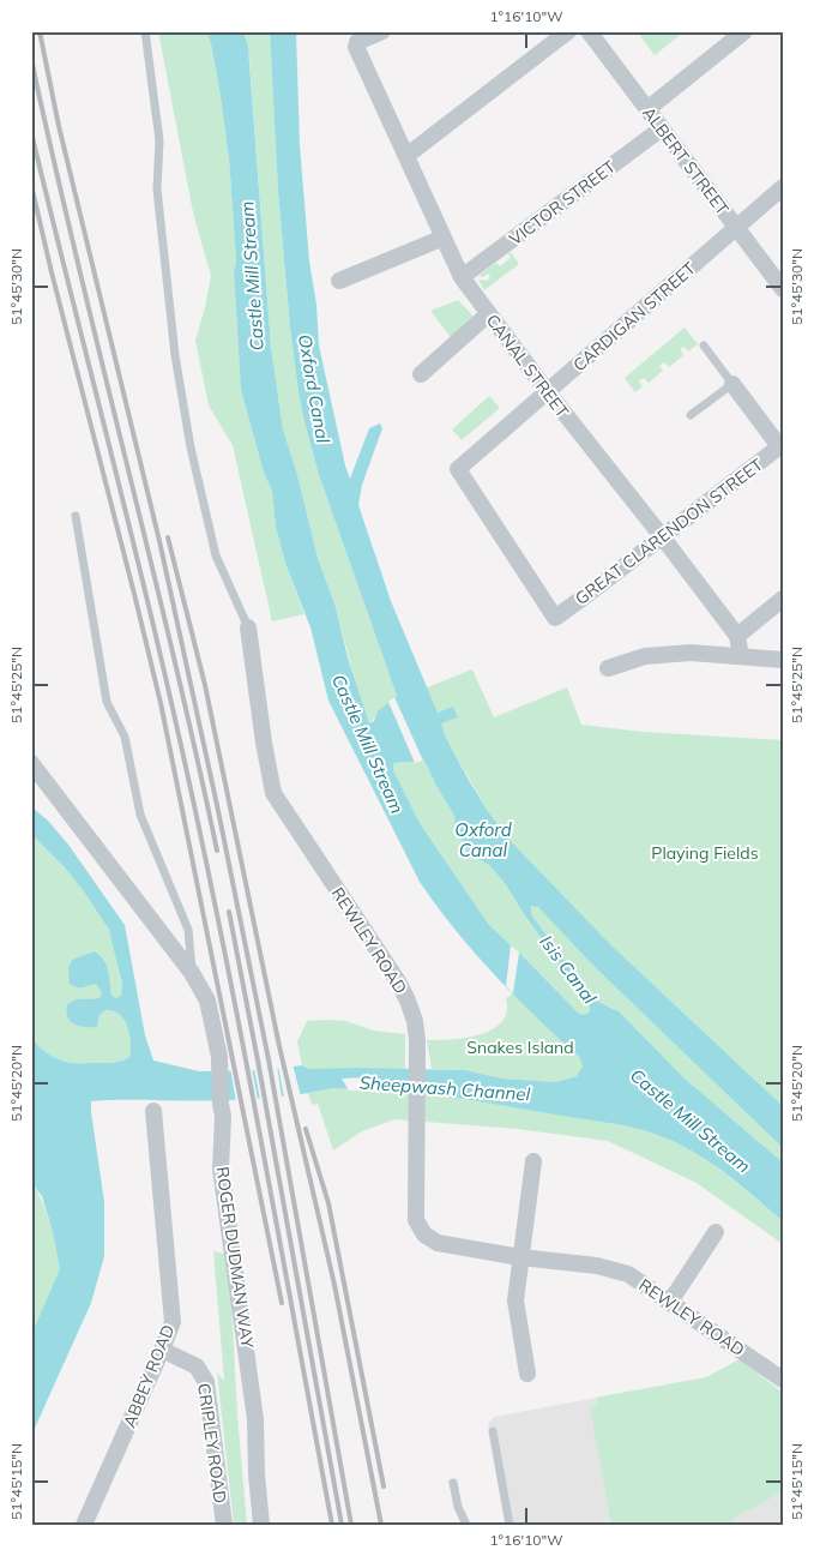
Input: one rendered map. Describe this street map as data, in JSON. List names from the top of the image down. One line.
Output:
{"streets":{"street":["ALBERT STREET","VICTOR STREET","CARDIGAN STREET","CANAL STREET","GREAT CLARENDON STREET","REWLEY ROAD","ROGER DUDMAN WAY","ABBEY ROAD","CRIPLEY ROAD"]},"crossings":[["ALBERT STREET","VICTOR STREET"],["ALBERT STREET","CARDIGAN STREET"],["VICTOR STREET","CANAL STREET"],["CARDIGAN STREET","CANAL STREET"],["CARDIGAN STREET","GREAT CLARENDON STREET"],["CANAL STREET","GREAT CLARENDON STREET"],["ABBEY ROAD","CRIPLEY ROAD"]],"water":["Castle Mill Stream","Oxford Canal","Isis Canal","Sheepwash Channel"],"parks":["Playing Fields","Snakes Island"],"coordinates":["1°16'10\"W","51°45'30\"N","51°45'25\"N","51°45'20\"N","51°45'15\"N"]}
